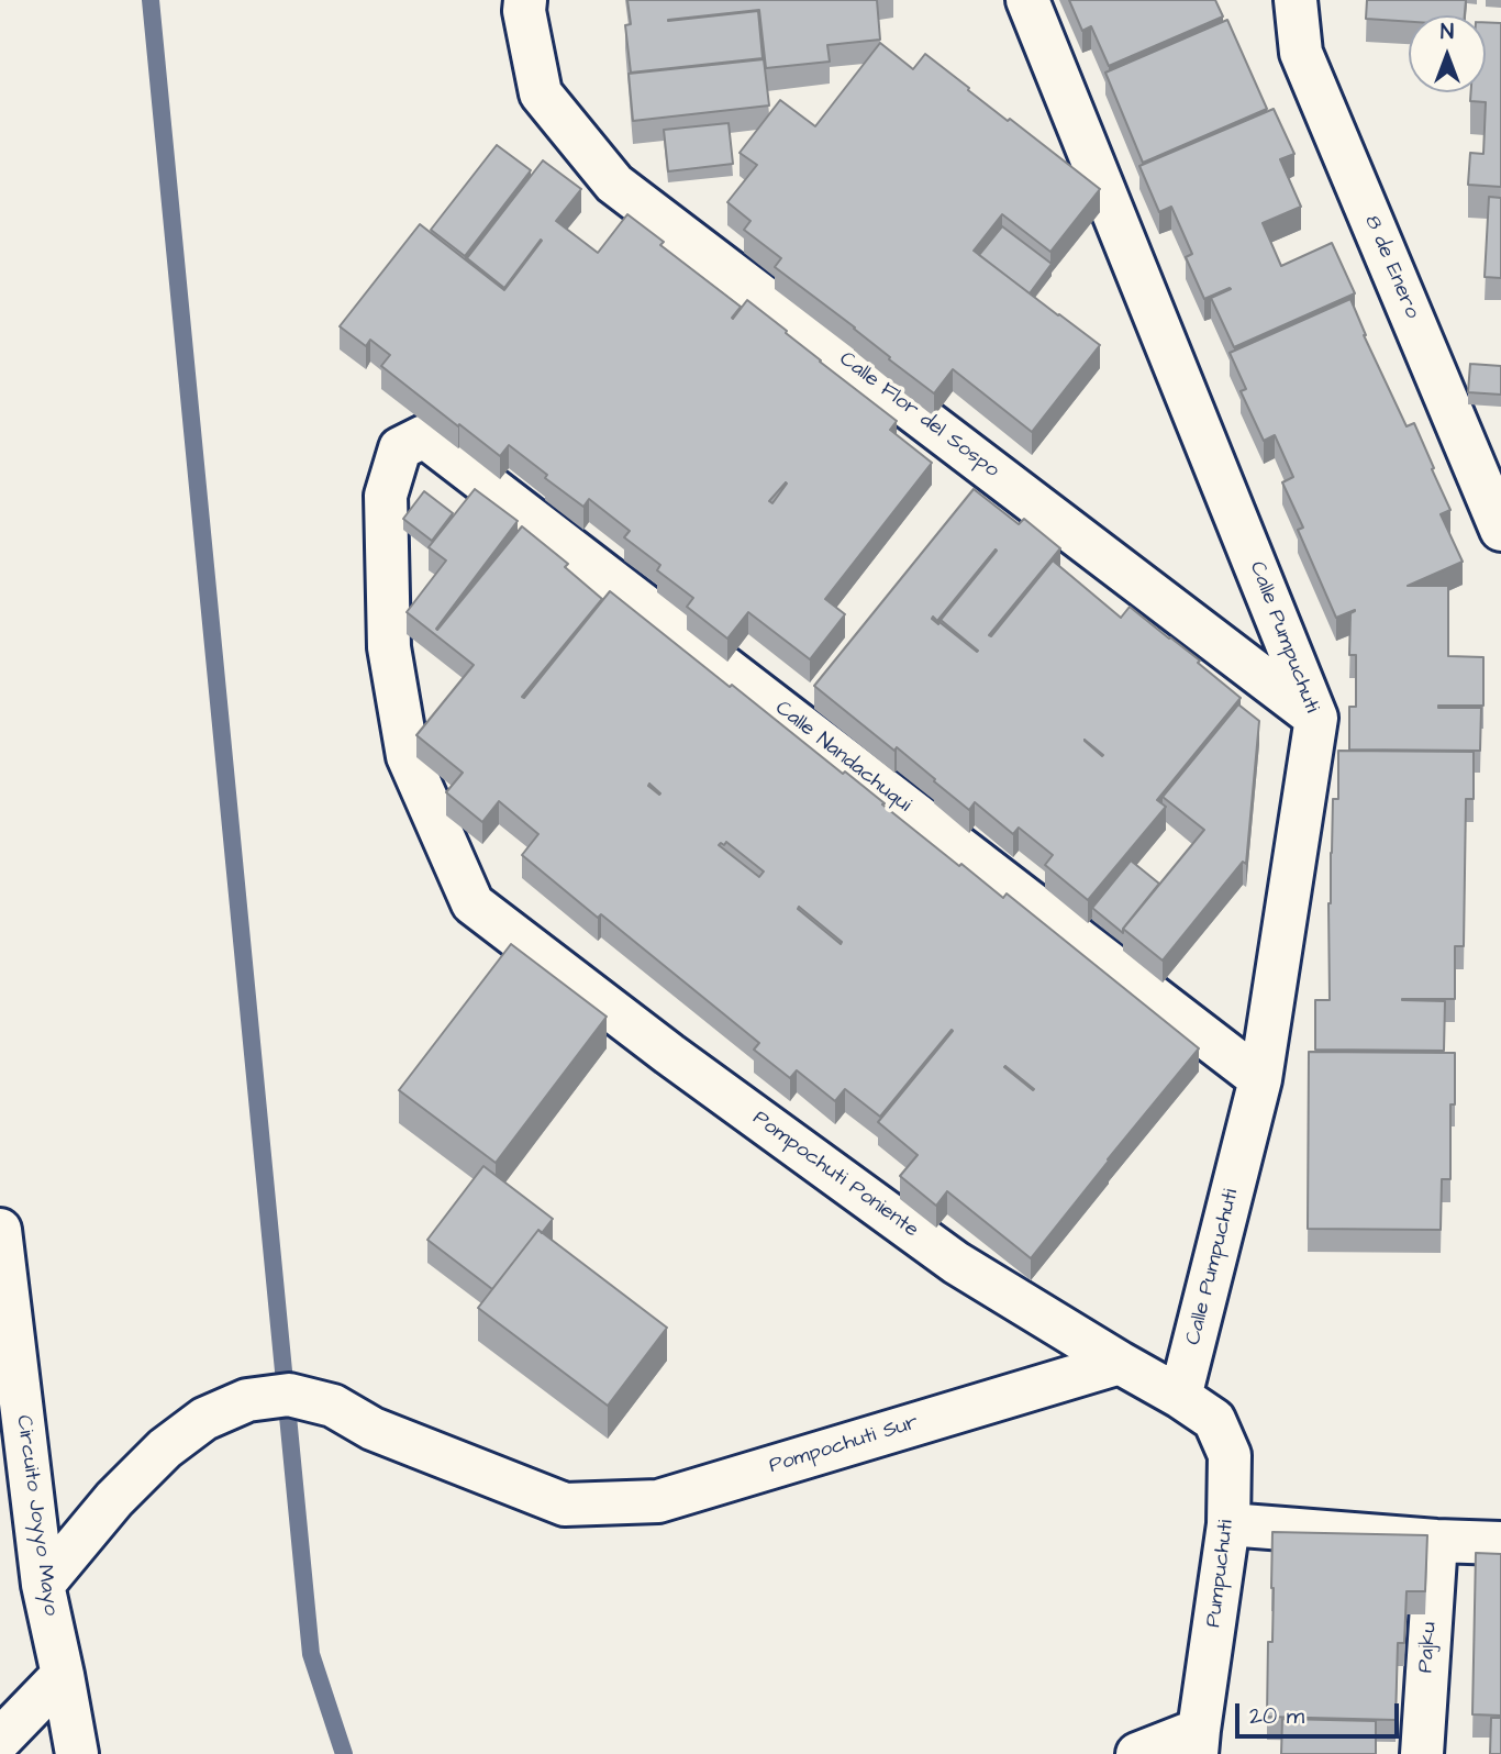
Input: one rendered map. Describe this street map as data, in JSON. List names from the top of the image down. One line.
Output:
{"streets":{"street":["8 de Enero","Calle Flor del Sospo","Calle Pumpuchuti","Calle Nandachuqui","Pompochuti Poniente","Pompochuti Sur","Circuito Joyyo Mayo","Pumpuchuti","Pajku"]},"crossings":[["Calle Flor del Sospo","Calle Pumpuchuti"],["Calle Pumpuchuti","Calle Nandachuqui"],["Calle Pumpuchuti","Pompochuti Poniente"],["Calle Nandachuqui","Pompochuti Poniente"],["Pompochuti Poniente","Pompochuti Sur"],["Pompochuti Poniente","Pumpuchuti"],["Pompochuti Sur","Circuito Joyyo Mayo"]],"scale_bar":"20 m","north":"top"}
